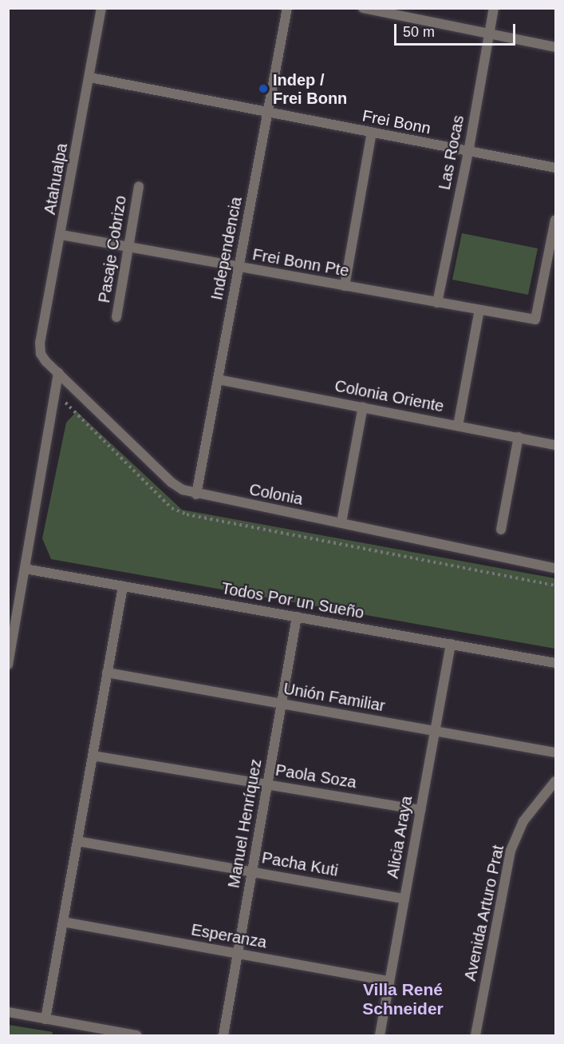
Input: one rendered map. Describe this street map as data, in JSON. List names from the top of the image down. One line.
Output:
{"streets":{"street":["Frei Bonn","Las Rocas","Atahualpa","Independencia","Pasaje Cobrizo","Frei Bonn Pte","Colonia Oriente","Colonia","Todos Por un Sueño","Unión Familiar","Paola Soza","Manuel Henríquez","Alicia Araya","Pacha Kuti","Avenida Arturo Prat","Esperanza"]},"crossings":[["Frei Bonn","Las Rocas"],["Frei Bonn","Atahualpa"],["Frei Bonn","Independencia"],["Las Rocas","Frei Bonn Pte"],["Atahualpa","Frei Bonn Pte"],["Atahualpa","Colonia"],["Independencia","Frei Bonn Pte"],["Independencia","Colonia Oriente"],["Independencia","Colonia"],["Pasaje Cobrizo","Frei Bonn Pte"],["Todos Por un Sueño","Manuel Henríquez"],["Todos Por un Sueño","Alicia Araya"],["Unión Familiar","Manuel Henríquez"],["Unión Familiar","Alicia Araya"],["Paola Soza","Manuel Henríquez"],["Paola Soza","Alicia Araya"],["Manuel Henríquez","Pacha Kuti"],["Manuel Henríquez","Esperanza"],["Alicia Araya","Pacha Kuti"],["Alicia Araya","Esperanza"]],"districts":["Villa René Schneider"],"places":["Indep / Frei Bonn"],"scale_bar":"50 m"}
